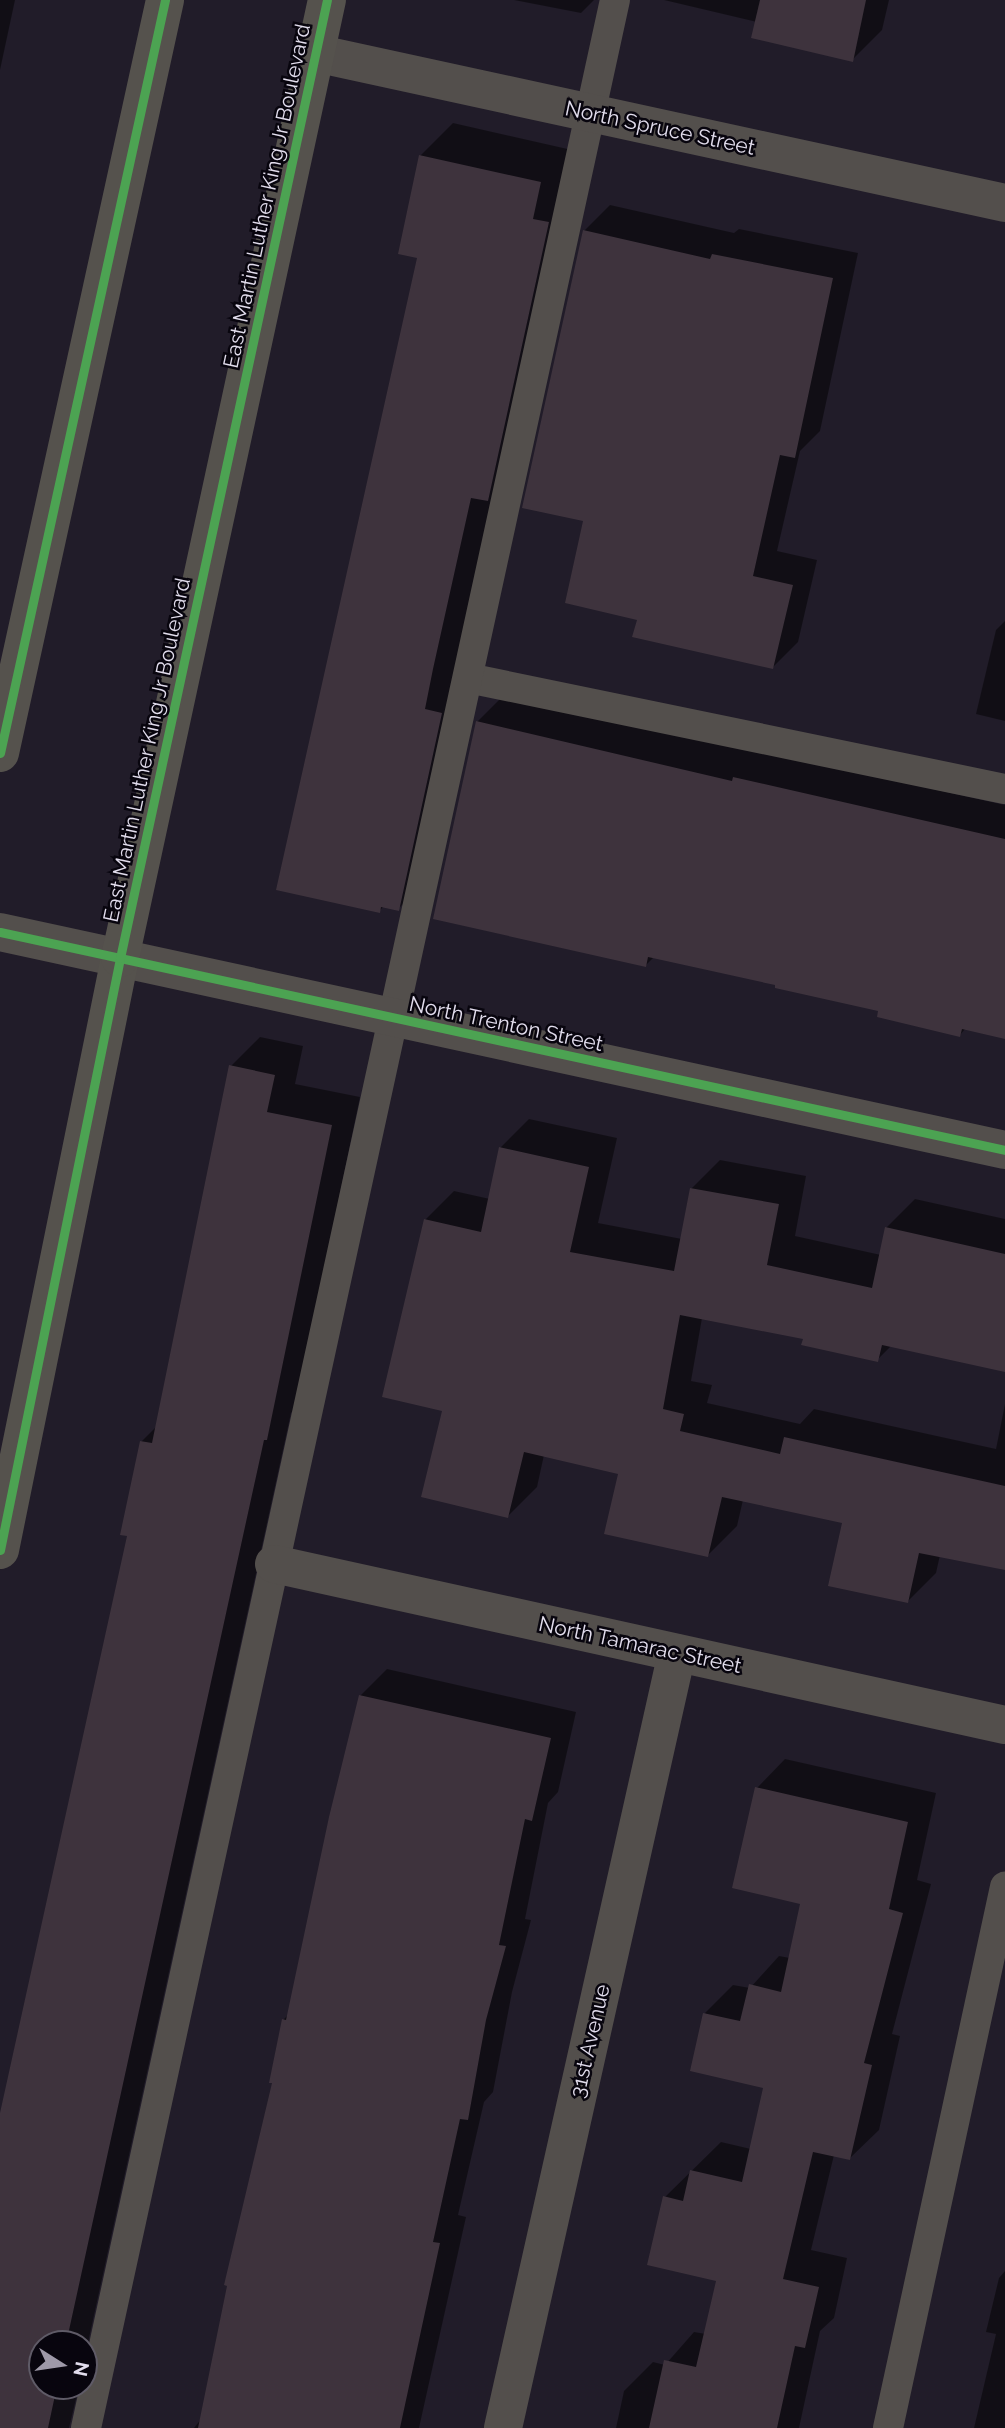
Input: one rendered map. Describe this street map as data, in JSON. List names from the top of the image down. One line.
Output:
{"streets":{"main road":["East Martin Luther King Jr Boulevard"],"street":["North Spruce Street","North Trenton Street","North Tamarac Street","31st Avenue"]},"crossings":[["North Spruce Street","East Martin Luther King Jr Boulevard"],["East Martin Luther King Jr Boulevard","North Trenton Street"],["North Tamarac Street","31st Avenue"]],"north":"right"}
